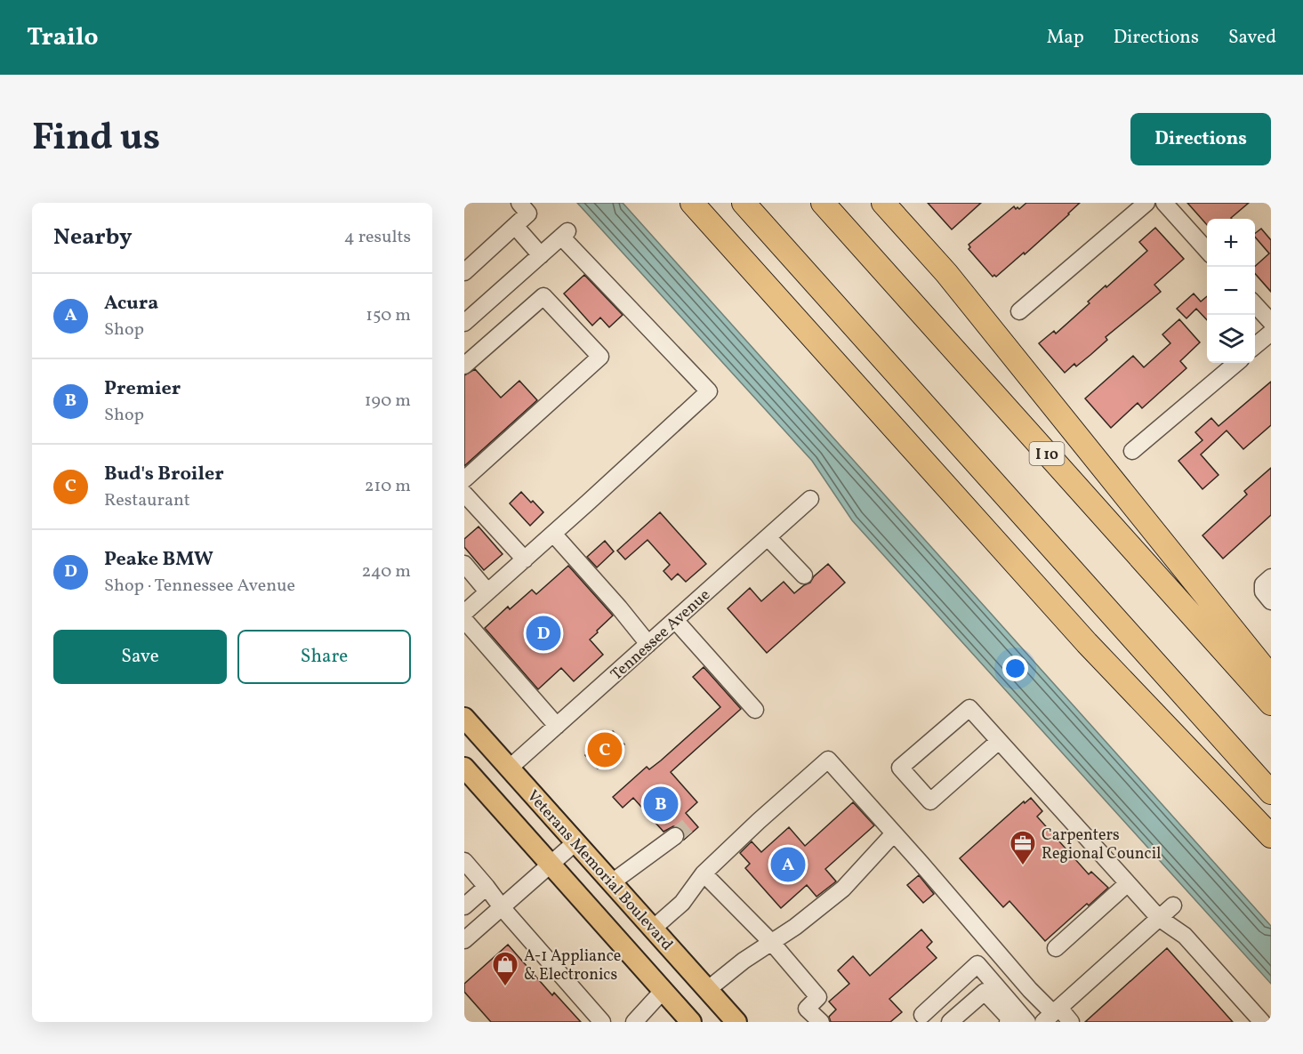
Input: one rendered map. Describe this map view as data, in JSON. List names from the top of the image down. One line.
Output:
{"streets":{"highway":["I 10"],"main road":["Veterans Memorial Boulevard"],"street":["Tennessee Avenue"]},"crossings":[["Tennessee Avenue","Veterans Memorial Boulevard"]],"places":{"office":["Carpenters Regional Council"],"shop":["A-1 Appliance & Electronics"]},"page":{"header":"Trailo","nav":["Map","Directions","Saved"],"title":"Find us","buttons":["Directions",["Save","Share"]],"heading":["Nearby","4 results"],"map_buttons":["+","−"],"list":[{"mark":"A","name":"Acura","note":"Shop","value":"150 m"},{"mark":"B","name":"Premier","note":"Shop","value":"190 m"},{"mark":"C","name":"Bud's Broiler","note":"Restaurant","value":"210 m"},{"mark":"D","name":"Peake BMW","note":"Shop · Tennessee Avenue","value":"240 m"}],"pins":["D","C","B","A"]}}
